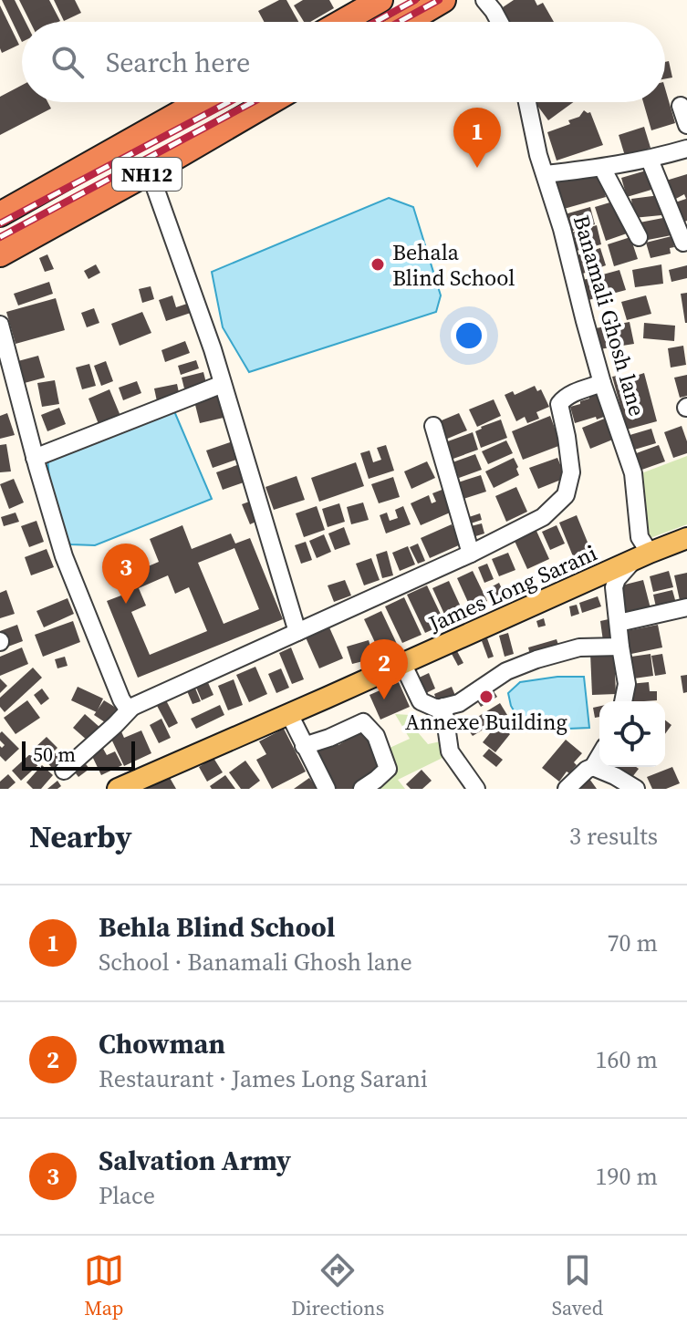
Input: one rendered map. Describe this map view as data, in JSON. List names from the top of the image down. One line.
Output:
{"streets":{"highway":["NH12"],"main road":["James Long Sarani"],"street":["Banamali Ghosh lane"]},"crossings":[["Banamali Ghosh lane","James Long Sarani"]],"places":["Behala Blind School","Annexe Building"],"scale_bar":"50 m","page":{"search":"Search here","pins":["1","3","2"],"scale":"50 m","heading":["Nearby","3 results"],"list":[{"mark":"1","name":"Behla Blind School","note":"School · Banamali Ghosh lane","value":"70 m"},{"mark":"2","name":"Chowman","note":"Restaurant · James Long Sarani","value":"160 m"},{"mark":"3","name":"Salvation Army","note":"Place","value":"190 m"}],"nav":["Map","Directions","Saved"]}}
